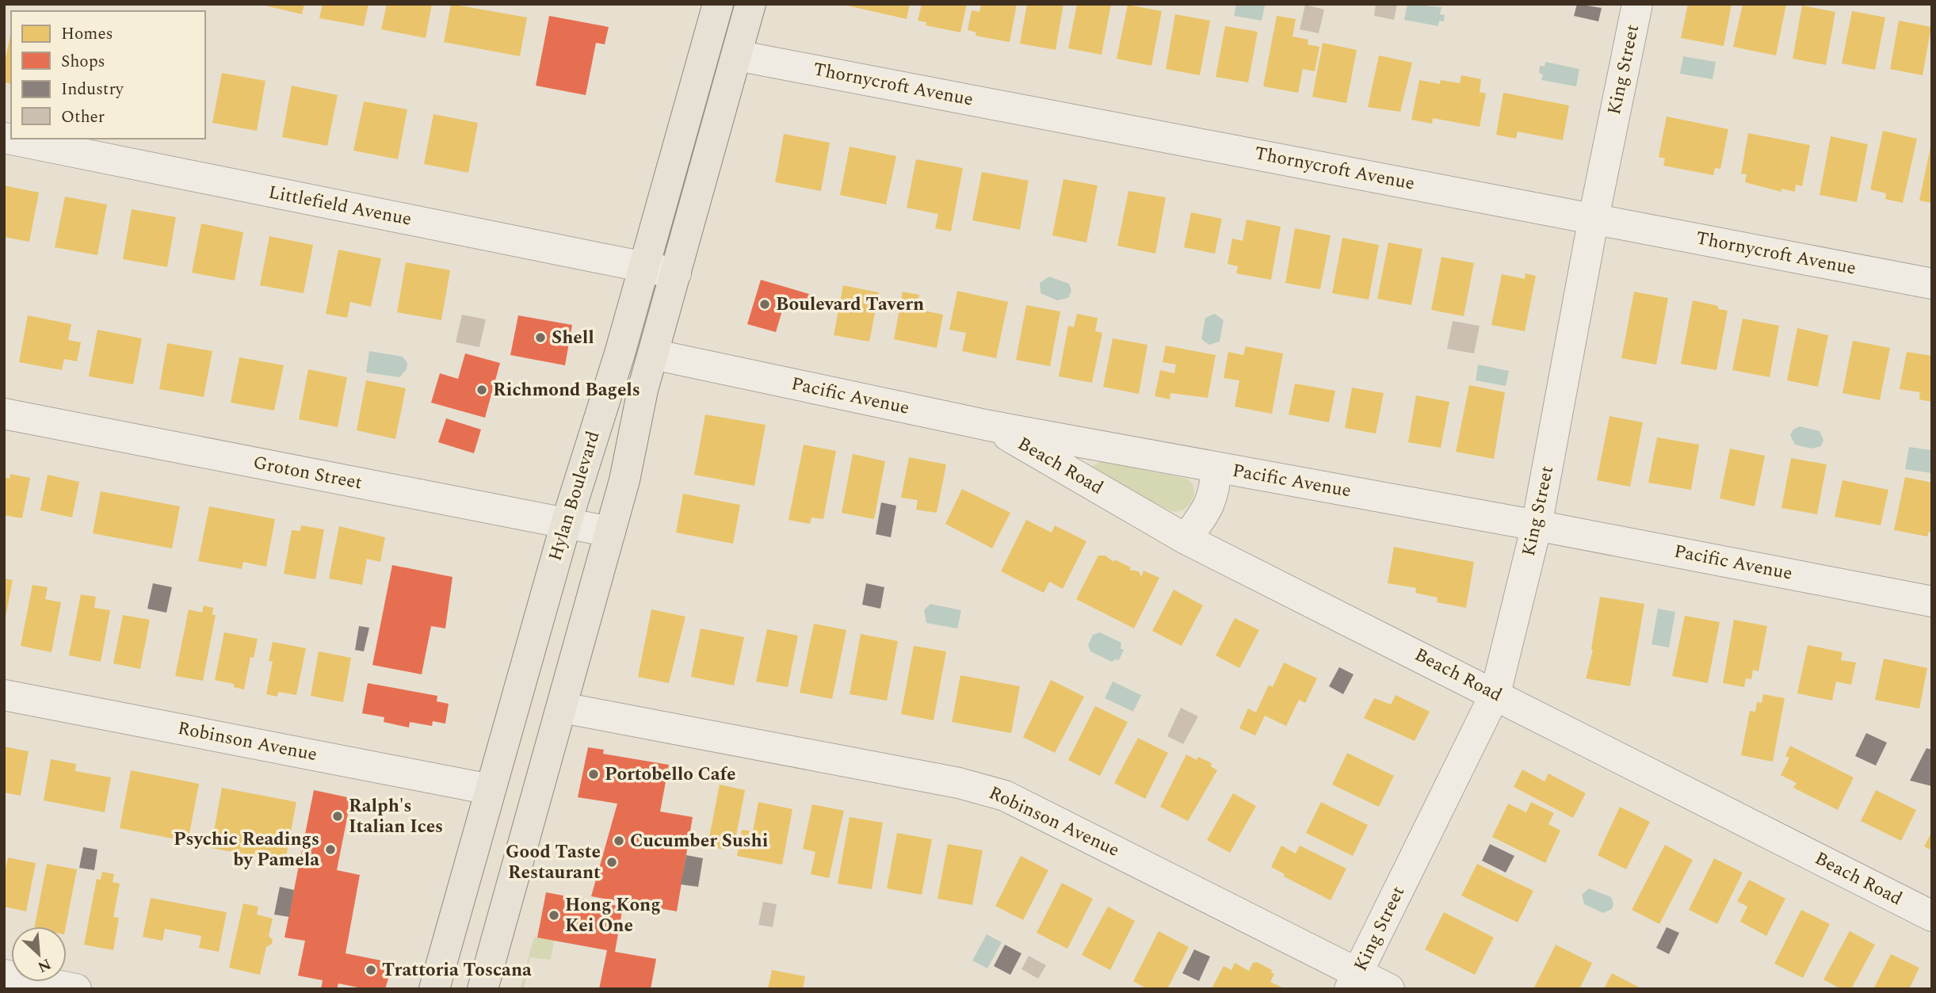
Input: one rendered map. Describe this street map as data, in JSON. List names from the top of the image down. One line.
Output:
{"streets":{"main road":["Hylan Boulevard"],"street":["King Street","Thornycroft Avenue","Littlefield Avenue","Pacific Avenue","Beach Road","Groton Street","Robinson Avenue"]},"crossings":[["King Street","Thornycroft Avenue"],["King Street","Pacific Avenue"],["King Street","Beach Road"],["King Street","Robinson Avenue"],["Littlefield Avenue","Hylan Boulevard"],["Pacific Avenue","Beach Road"],["Groton Street","Hylan Boulevard"],["Hylan Boulevard","Robinson Avenue"]],"places":["Boulevard Tavern","Shell","Richmond Bagels","Portobello Cafe","Ralph's Italian Ices","Cucumber Sushi","Psychic Readings by Pamela","Good Taste Restaurant","Hong Kong Kei One","Trattoria Toscana"],"legend":["Homes","Shops","Industry","Other"],"north":"bottom right"}
